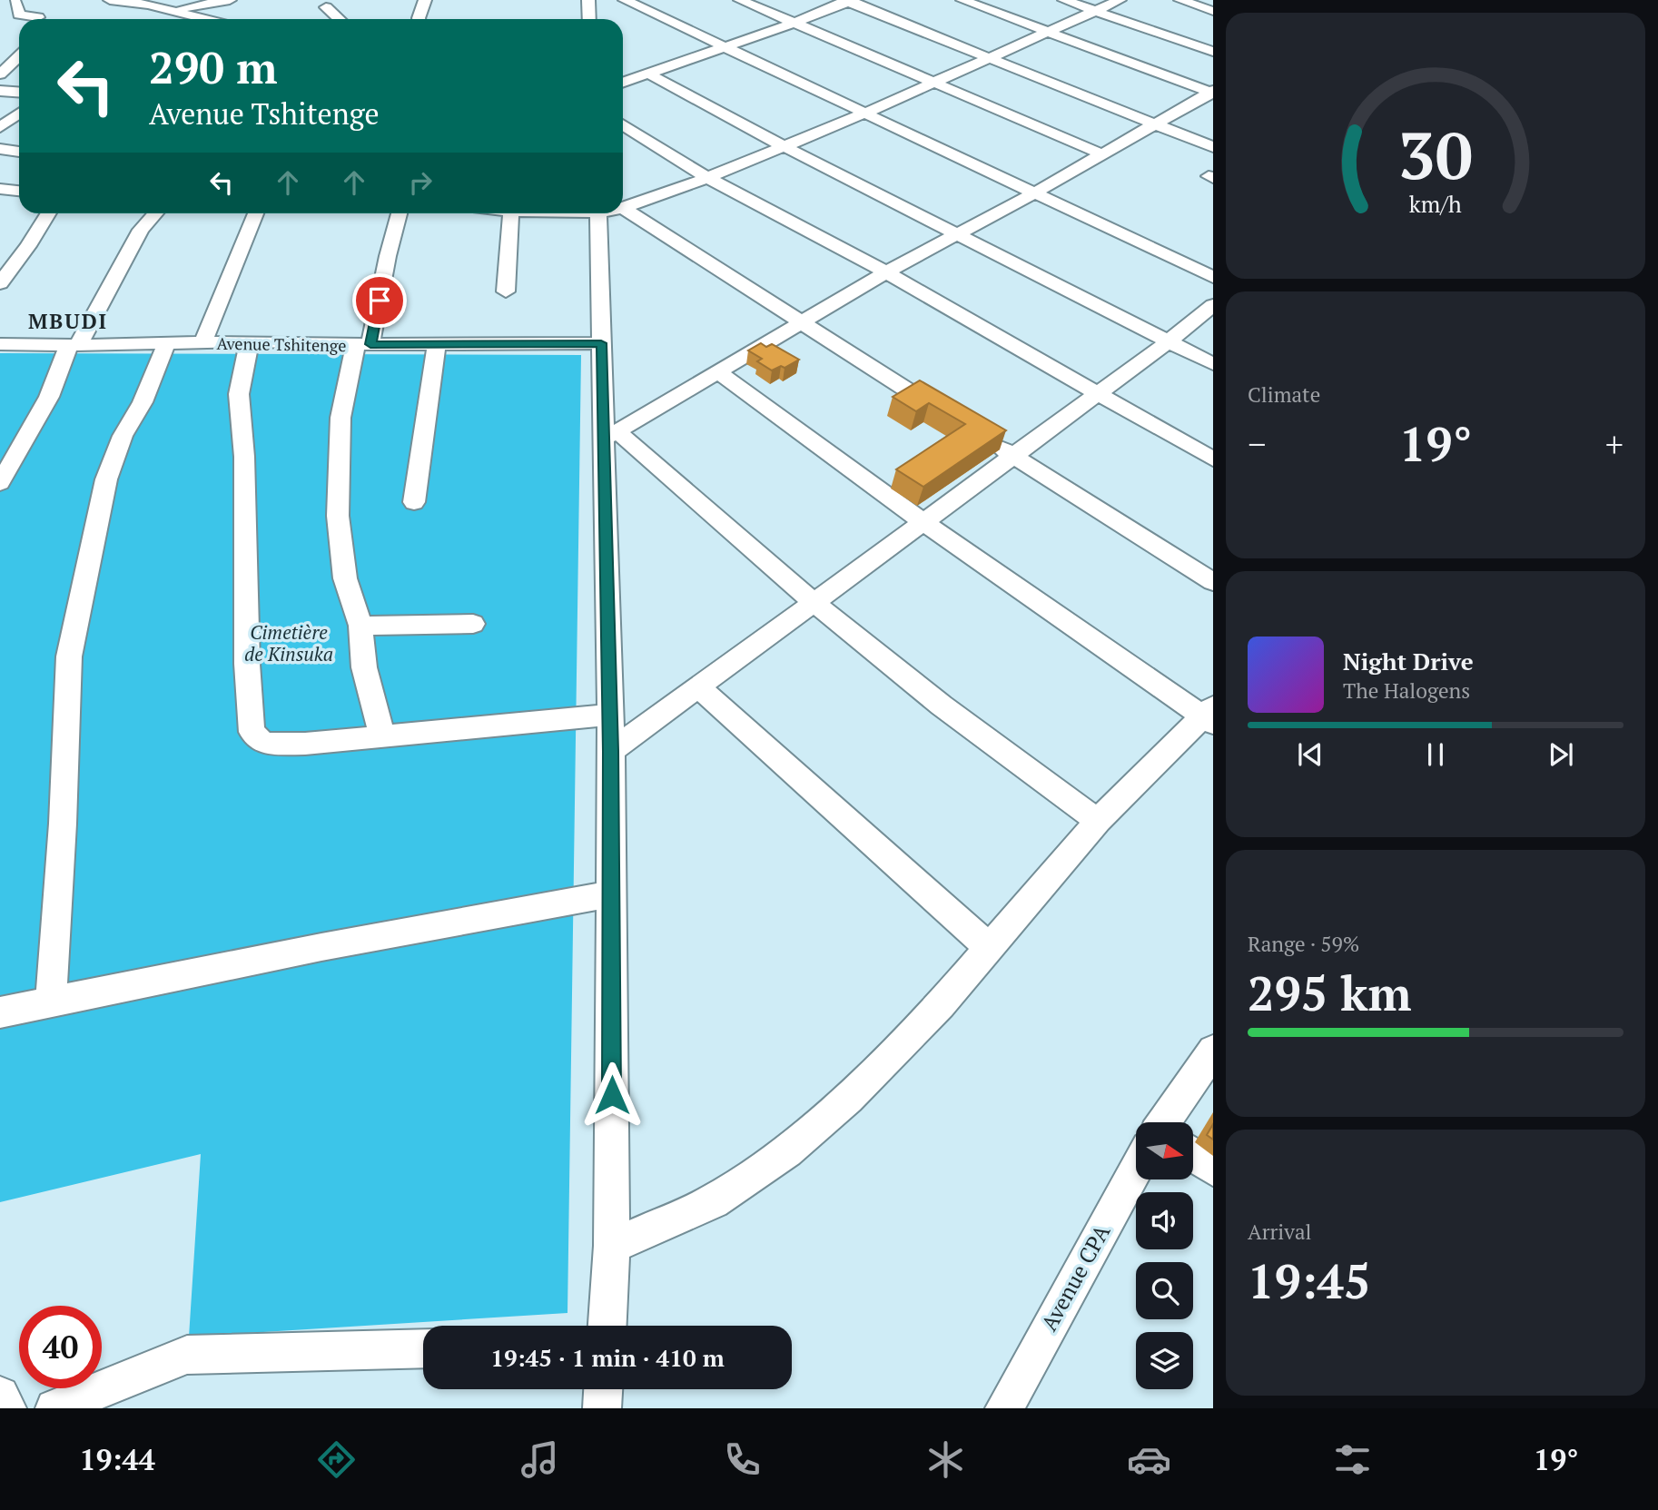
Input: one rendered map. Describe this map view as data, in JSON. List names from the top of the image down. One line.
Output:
{"streets":{"street":["Avenue Tshitenge","Avenue CPA"]},"districts":["MBUDI"],"parks":["Cimetière de Kinsuka"],"north":"right","page":{"turn":["290 m","Avenue Tshitenge"],"tile":["Climate",["Range · 59%","295 km"],["Arrival","19:45"]],"heat":["−","19°","+"],"song":["Night Drive","The Halogens"],"limit":"40","trip":"19:45 · 1 min · 410 m","tabs":["19:44","19°"],"gauge":["30","km/h"]}}
